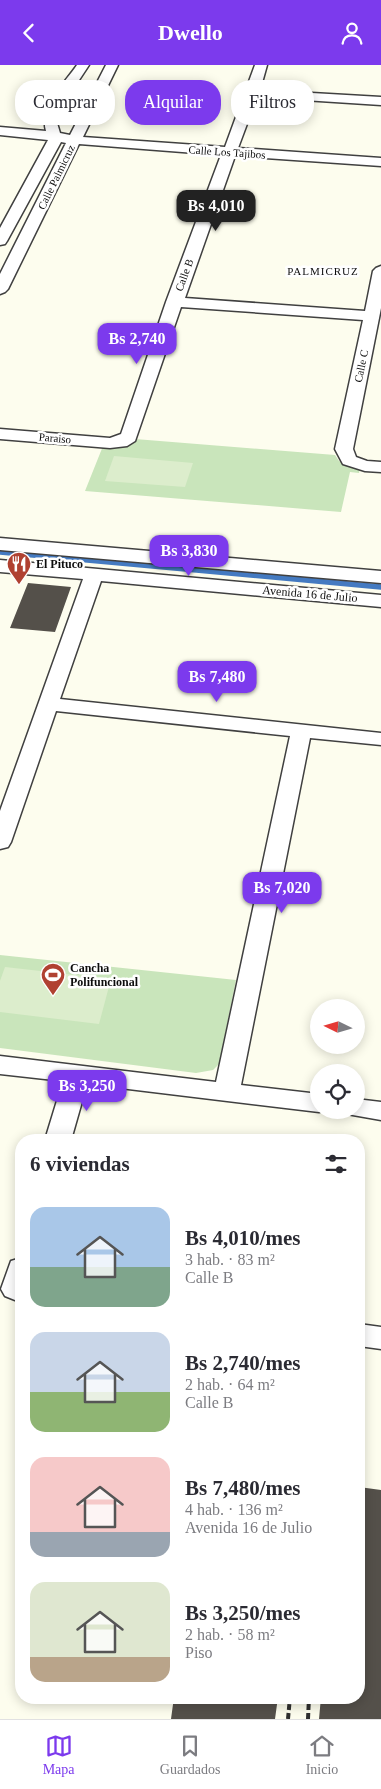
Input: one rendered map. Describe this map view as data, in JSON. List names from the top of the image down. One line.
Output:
{"streets":{"street":["Calle Los Tajibos","Calle Palmicruz","Calle B","Calle C","Paraiso","Avenida 16 de Julio"]},"crossings":[["Calle Los Tajibos","Calle Palmicruz"],["Calle Los Tajibos","Calle B"],["Calle B","Paraiso"]],"districts":["PALMICRUZ"],"places":{"restaurant":["El Pituco"],"sports":["Cancha Polifuncional"]},"north":"left","page":{"header":"Dwello","chip":["Comprar","Alquilar","Filtros"],"price":["Bs 4,010","Bs 2,740","Bs 3,830","Bs 7,480","Bs 7,020","Bs 3,250"],"heading":"6 viviendas","list":[{"name":"Bs 4,010/mes","note":"3 hab. · 83 m² · Calle B"},{"name":"Bs 2,740/mes","note":"2 hab. · 64 m² · Calle B"},{"name":"Bs 7,480/mes","note":"4 hab. · 136 m² · Avenida 16 de Julio"},{"name":"Bs 3,250/mes","note":"2 hab. · 58 m² · Piso"}],"tabs":["Mapa","Guardados","Inicio"]}}
